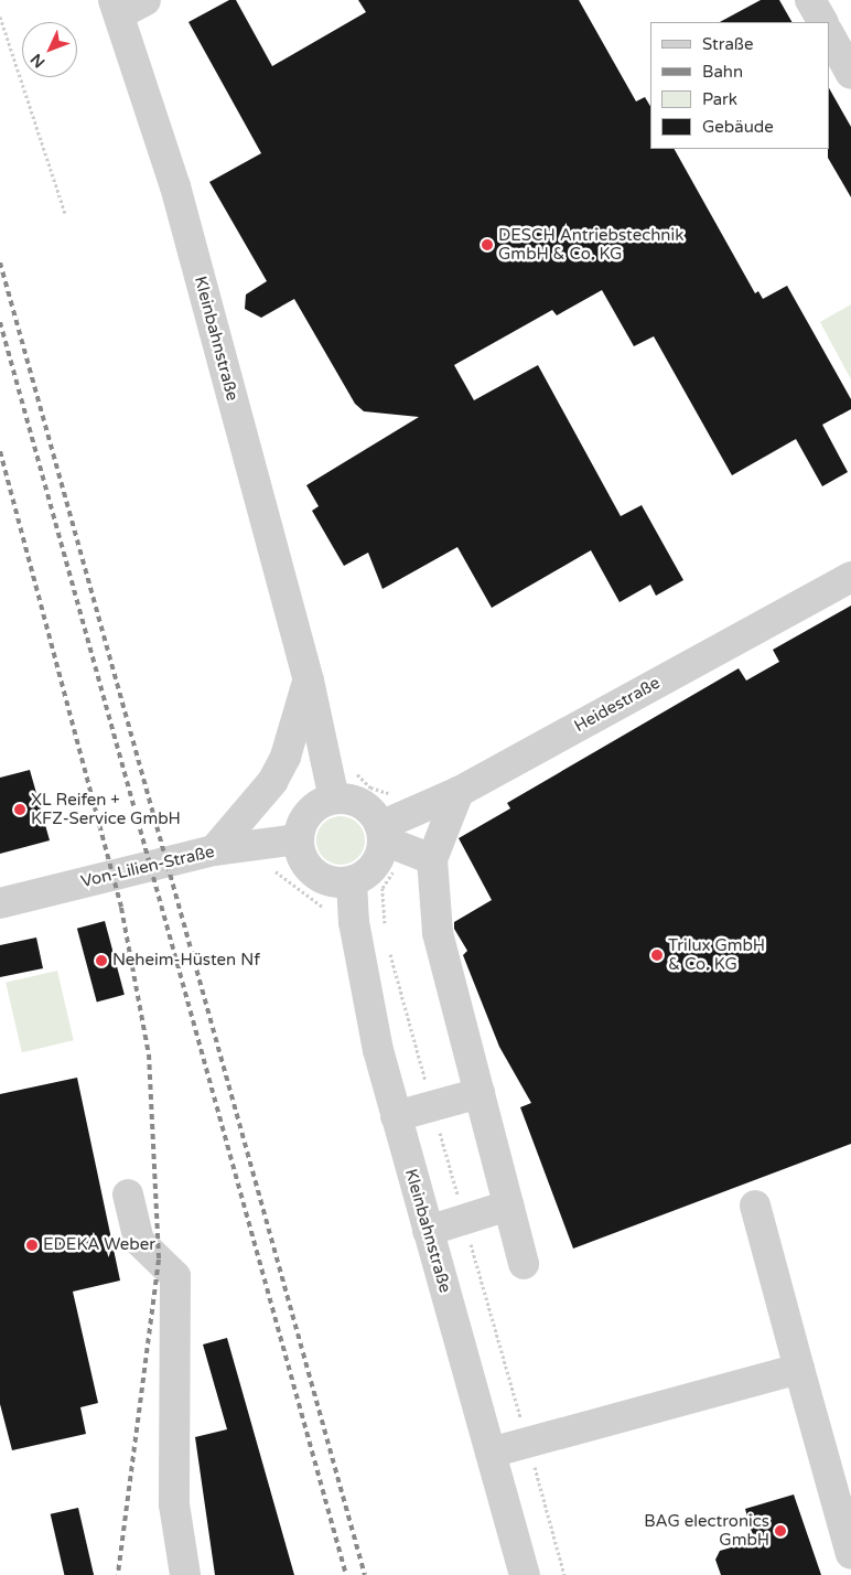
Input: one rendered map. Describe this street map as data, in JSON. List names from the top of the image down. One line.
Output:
{"streets":{"street":["Kleinbahnstraße","Heidestraße","Von-Lilien-Straße"]},"crossings":[["Kleinbahnstraße","Heidestraße"],["Kleinbahnstraße","Von-Lilien-Straße"],["Heidestraße","Von-Lilien-Straße"]],"places":["DESCH Antriebstechnik GmbH & Co. KG","XL Reifen + KFZ-Service GmbH","Trilux GmbH & Co. KG","Neheim-Hüsten Nf","EDEKA Weber","BAG electronics GmbH"],"legend":["Straße","Bahn","Park","Gebäude"],"north":"bottom left"}
